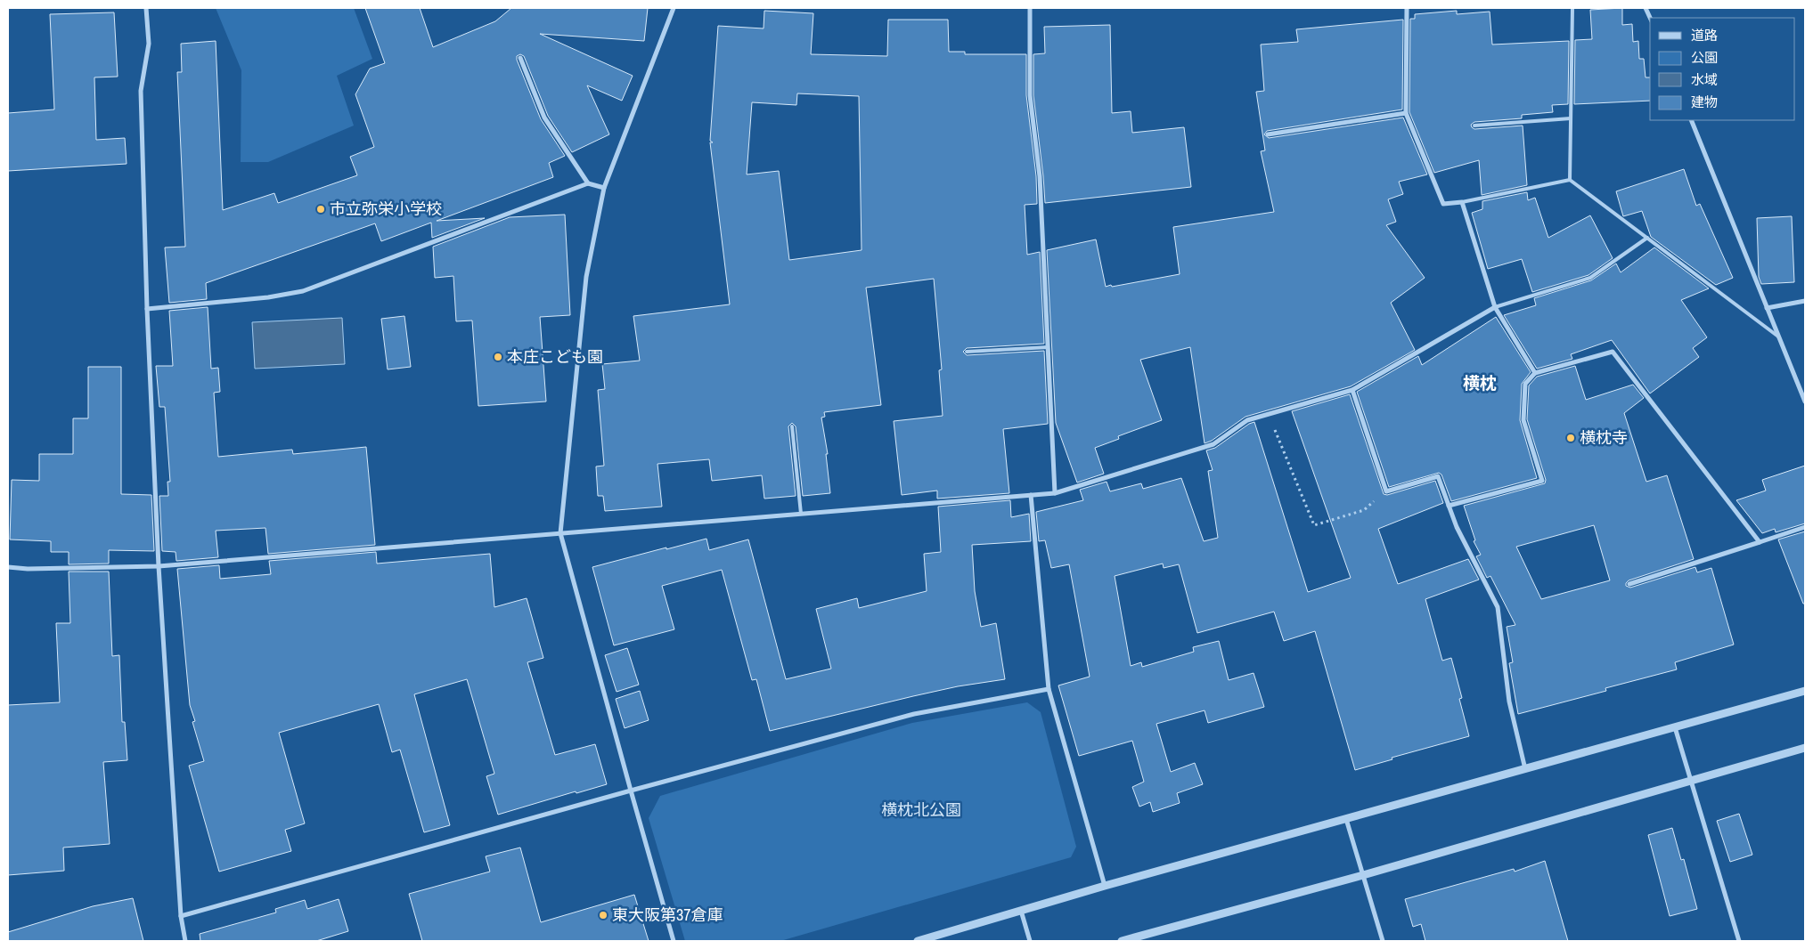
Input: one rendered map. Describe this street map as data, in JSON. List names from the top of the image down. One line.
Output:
{"districts":["横枕"],"parks":["横枕北公園"],"places":["市立弥栄小学校","本庄こども園","横枕寺","東大阪第37倉庫"],"legend":["道路","公園","水域","建物"]}
